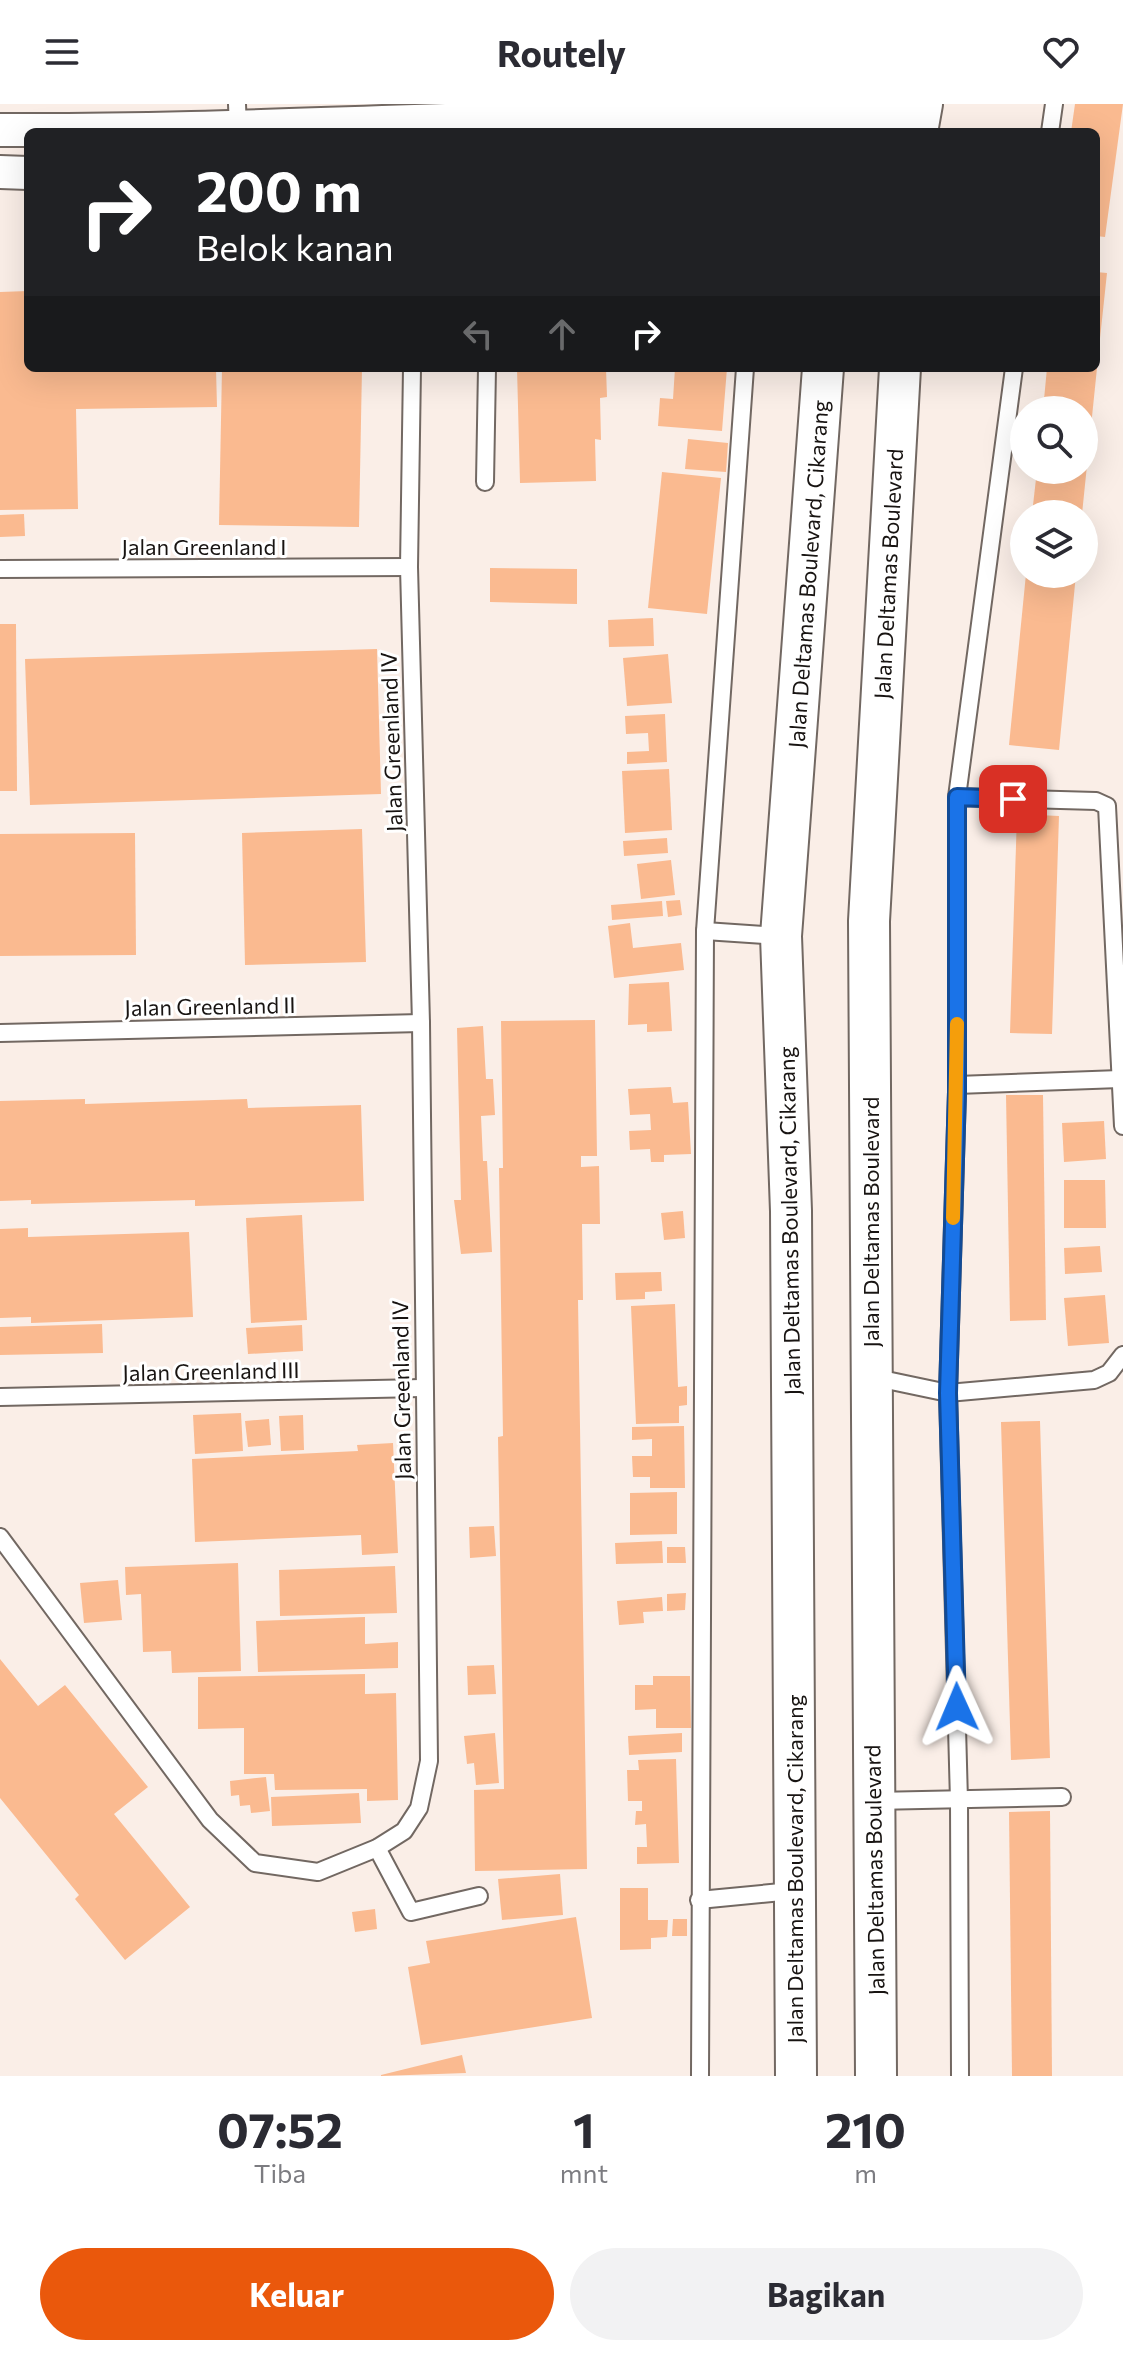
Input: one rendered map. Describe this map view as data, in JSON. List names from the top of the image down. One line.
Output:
{"streets":{"street":["Jalan Deltamas Boulevard, Cikarang","Jalan Deltamas Boulevard"],"lane":["Jalan Greenland I","Jalan Greenland IV","Jalan Greenland II","Jalan Greenland III"]},"crossings":[["Jalan Greenland I","Jalan Greenland IV"],["Jalan Greenland IV","Jalan Greenland II"],["Jalan Greenland IV","Jalan Greenland III"]],"page":{"header":"Routely","turn":["200 m","Belok kanan"],"eta":["07:52","Tiba","1","mnt","210","m"],"buttons":["Keluar","Bagikan"]}}
